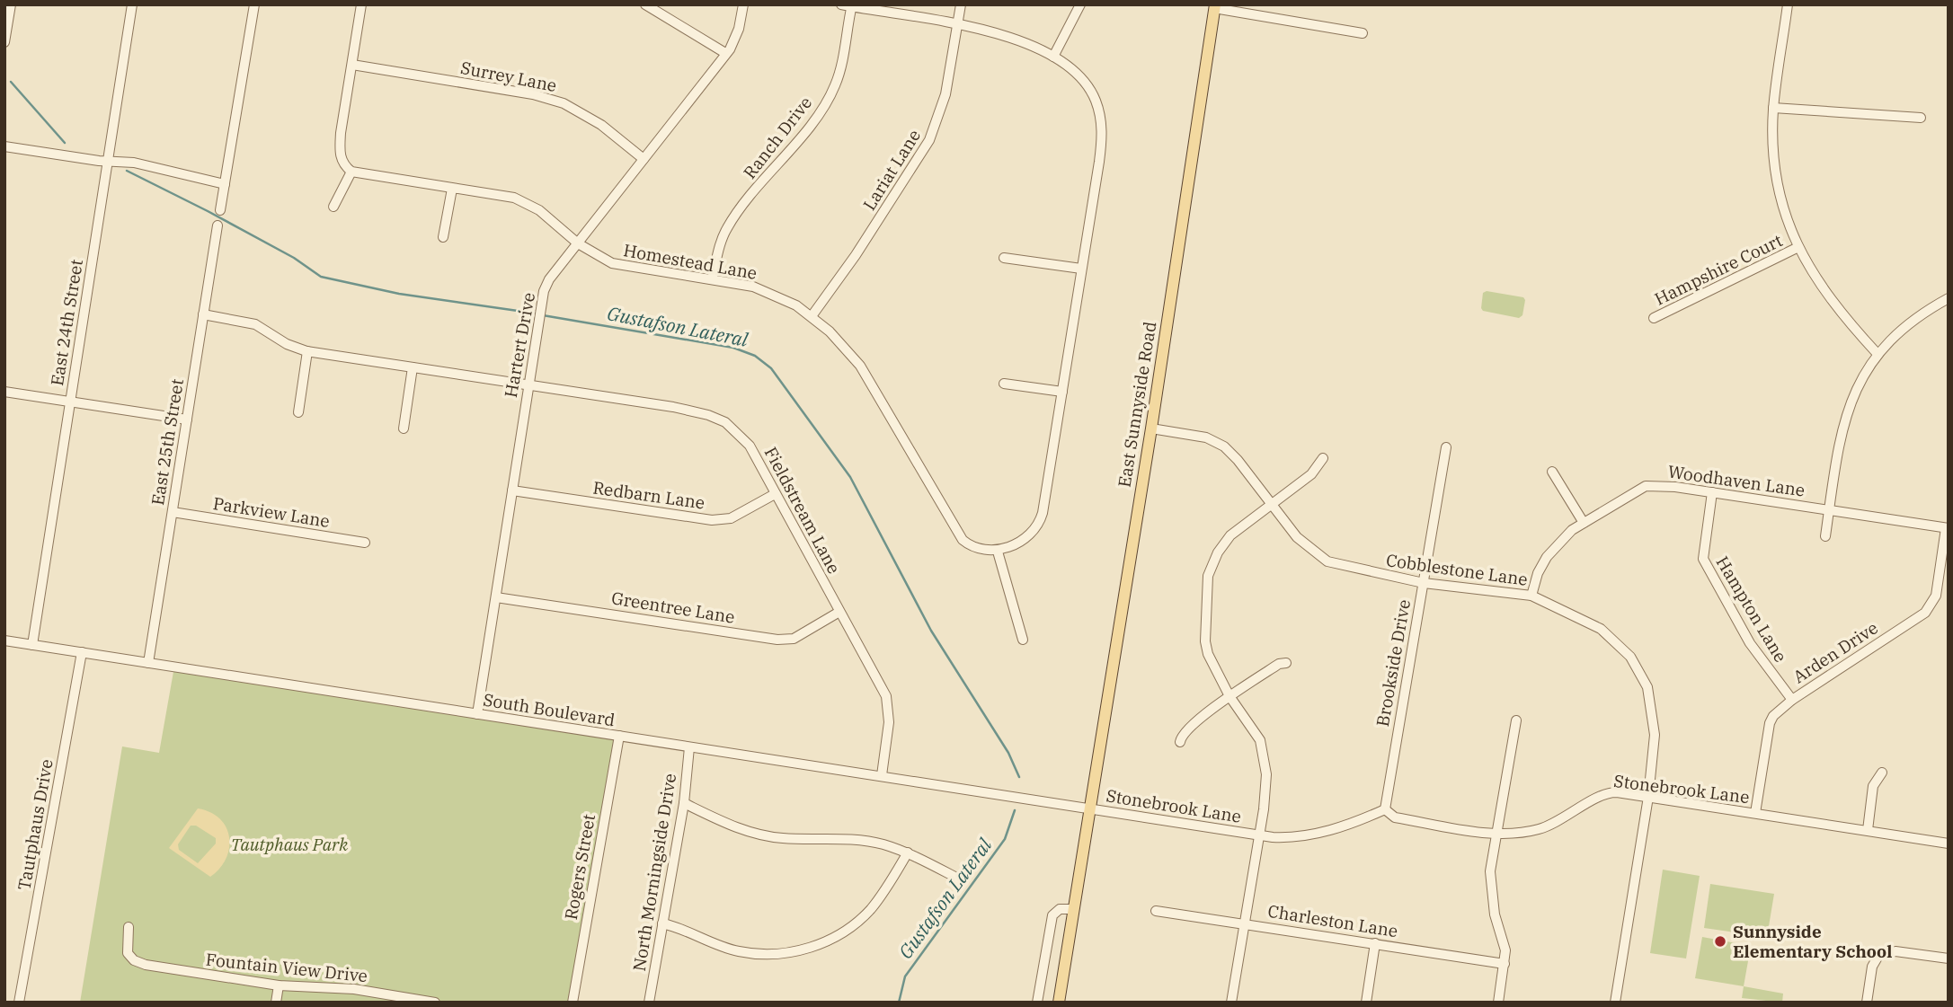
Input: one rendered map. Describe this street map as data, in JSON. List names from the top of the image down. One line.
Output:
{"streets":{"main road":["East Sunnyside Road"],"street":["Surrey Lane","Ranch Drive","Lariat Lane","Homestead Lane","Hampshire Court","East 24th Street","Hartert Drive","East 25th Street","Woodhaven Lane","Redbarn Lane","Fieldstream Lane","Parkview Lane","Cobblestone Lane","Greentree Lane","Hampton Lane","Arden Drive","Brookside Drive","South Boulevard","Stonebrook Lane","Tautphaus Drive","Rogers Street","North Morningside Drive","Charleston Lane","Fountain View Drive"]},"crossings":[["Surrey Lane","Hartert Drive"],["Ranch Drive","Homestead Lane"],["Lariat Lane","Homestead Lane"],["Homestead Lane","Hartert Drive"],["East 24th Street","South Boulevard"],["Hartert Drive","Redbarn Lane"],["Hartert Drive","Fieldstream Lane"],["Hartert Drive","Greentree Lane"],["Hartert Drive","South Boulevard"],["East Sunnyside Road","Cobblestone Lane"],["East Sunnyside Road","South Boulevard"],["East Sunnyside Road","Stonebrook Lane"],["East 25th Street","Fieldstream Lane"],["East 25th Street","Parkview Lane"],["East 25th Street","South Boulevard"],["Woodhaven Lane","Cobblestone Lane"],["Woodhaven Lane","Hampton Lane"],["Woodhaven Lane","Arden Drive"],["Redbarn Lane","Fieldstream Lane"],["Fieldstream Lane","Greentree Lane"],["Fieldstream Lane","South Boulevard"],["Cobblestone Lane","Brookside Drive"],["Cobblestone Lane","Stonebrook Lane"],["Hampton Lane","Arden Drive"],["Arden Drive","Stonebrook Lane"],["Brookside Drive","Stonebrook Lane"],["South Boulevard","Stonebrook Lane"],["South Boulevard","Tautphaus Drive"],["South Boulevard","Rogers Street"],["South Boulevard","North Morningside Drive"]],"water":["Gustafson Lateral"],"parks":["Tautphaus Park"],"places":["Sunnyside Elementary School"]}
